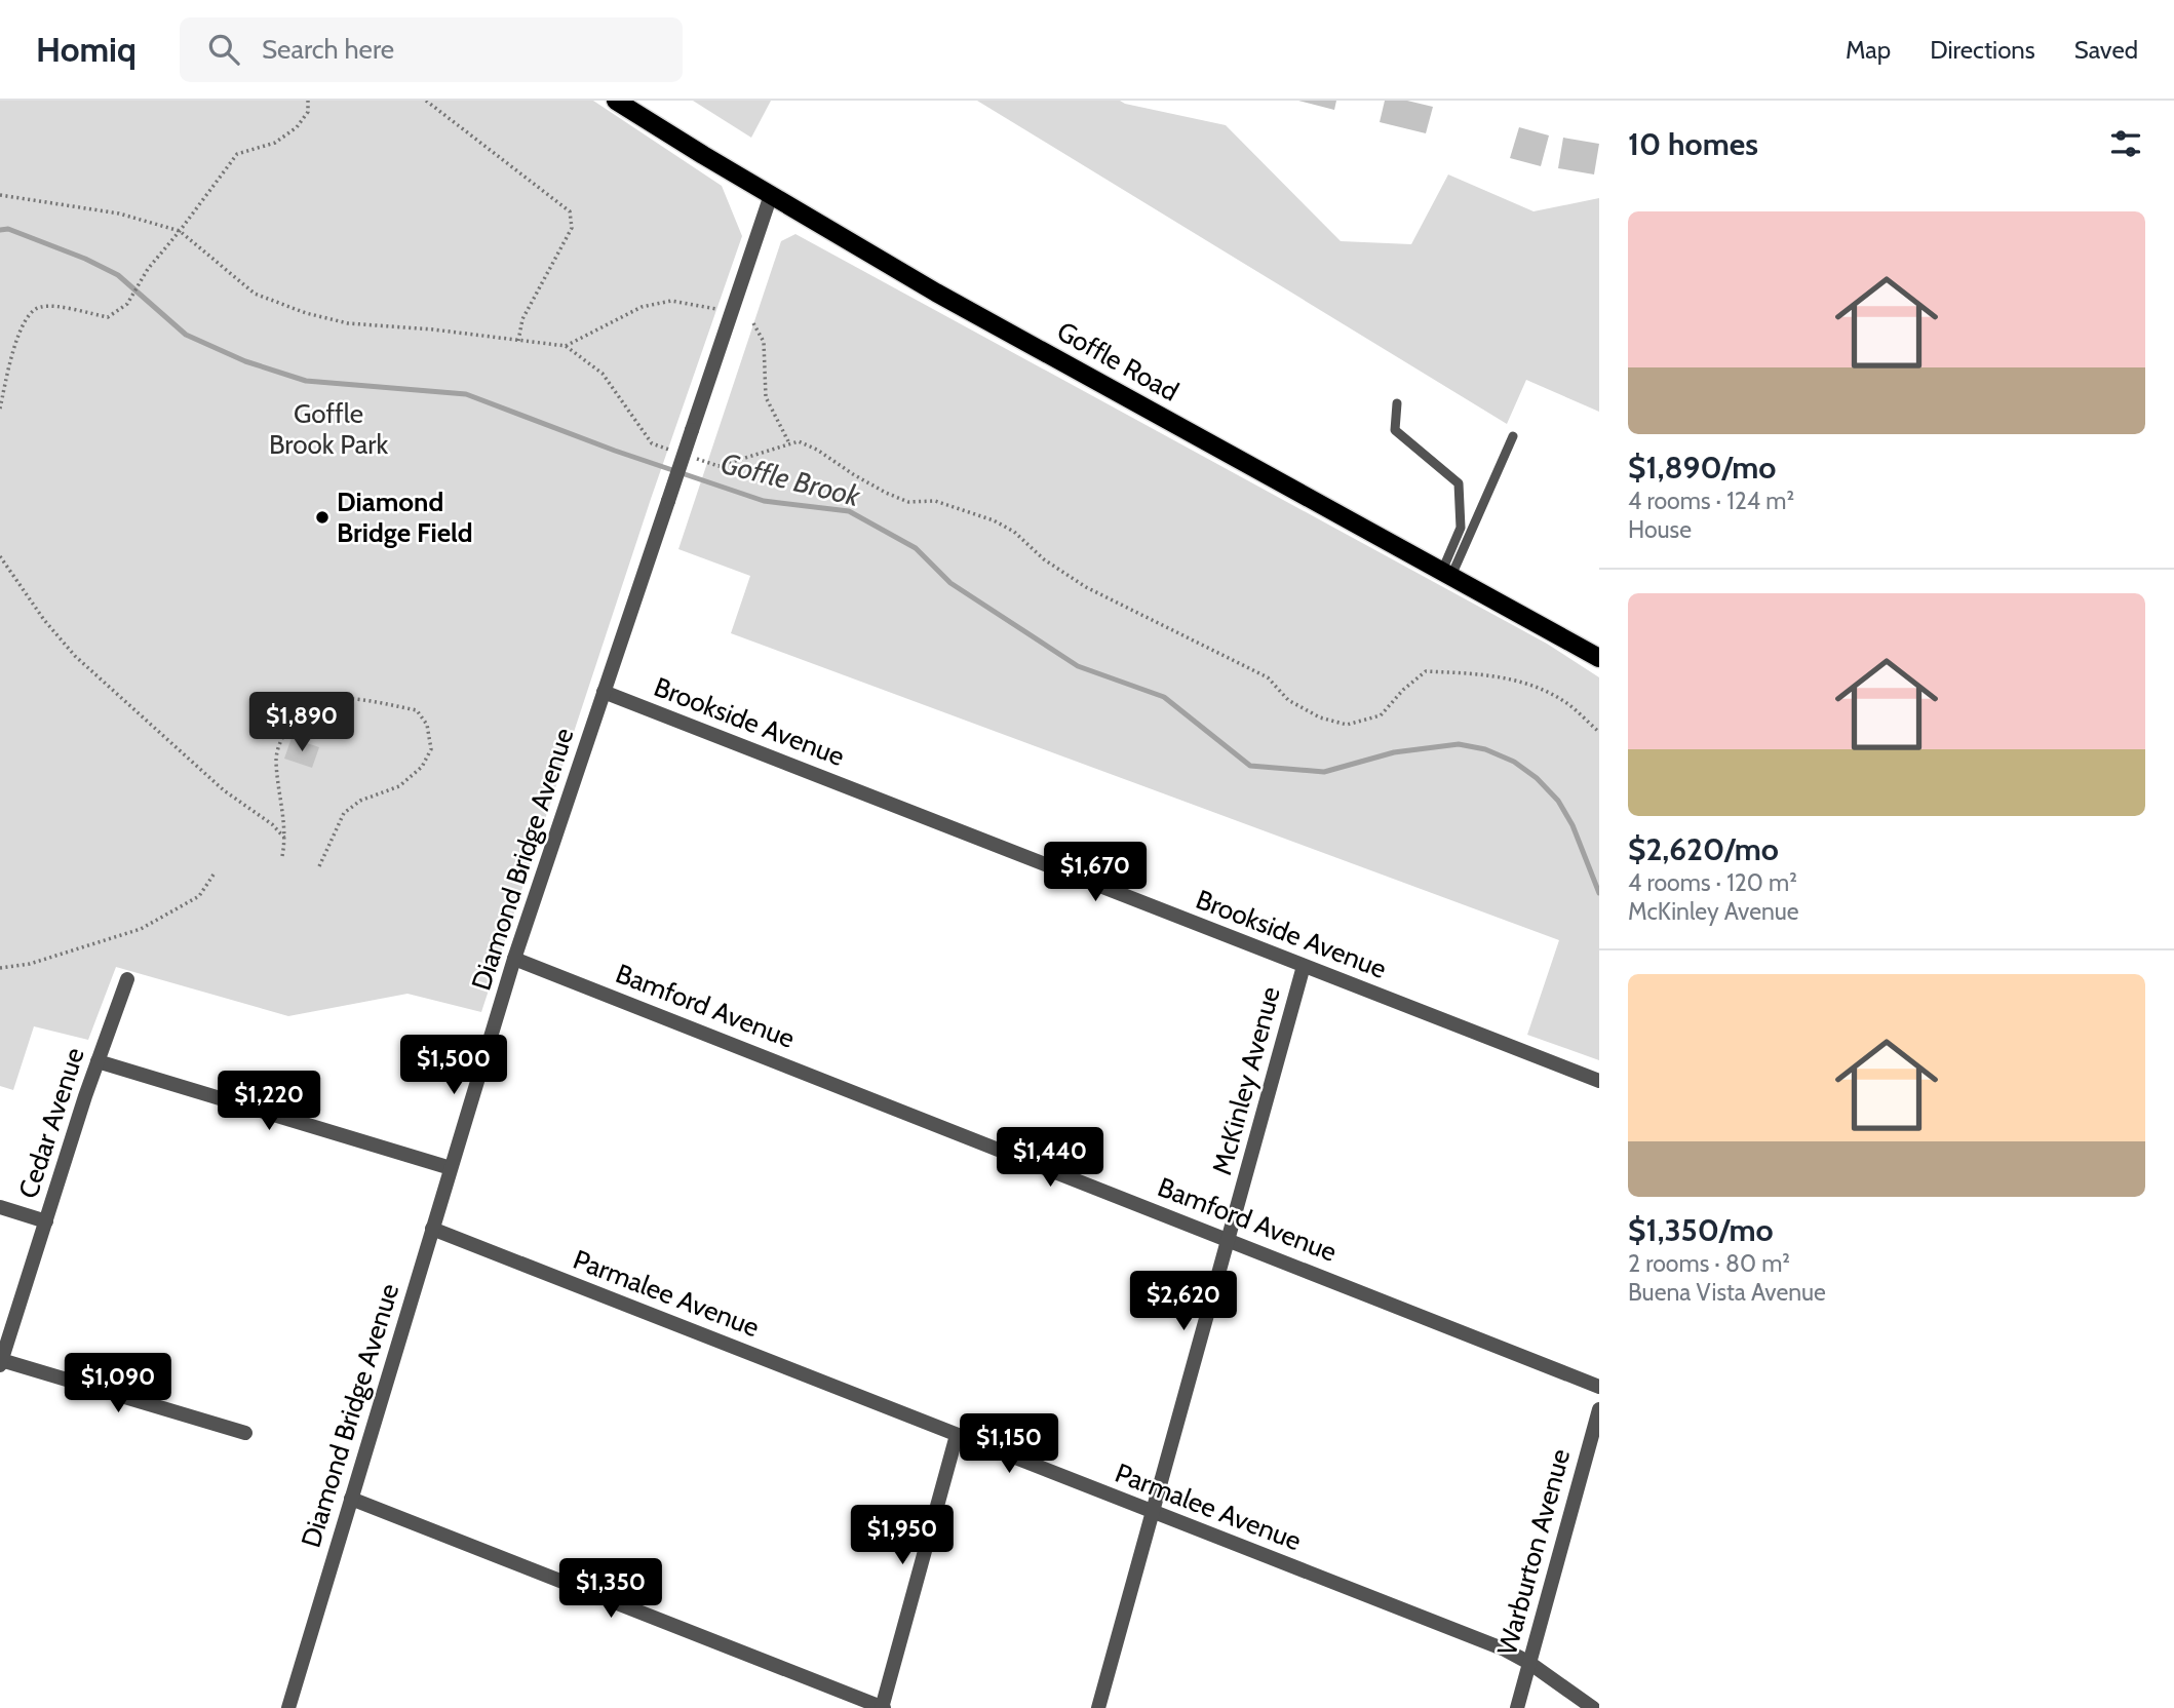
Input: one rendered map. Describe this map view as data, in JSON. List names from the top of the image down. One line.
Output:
{"streets":{"main road":["Goffle Road"],"street":["Brookside Avenue","Diamond Bridge Avenue","Bamford Avenue","McKinley Avenue","Cedar Avenue","Parmalee Avenue","Warburton Avenue"]},"crossings":[["Goffle Road","Diamond Bridge Avenue"],["Brookside Avenue","Diamond Bridge Avenue"],["Brookside Avenue","McKinley Avenue"],["Diamond Bridge Avenue","Bamford Avenue"],["Diamond Bridge Avenue","Parmalee Avenue"],["Bamford Avenue","McKinley Avenue"],["McKinley Avenue","Parmalee Avenue"],["Parmalee Avenue","Warburton Avenue"]],"water":["Goffle Brook"],"parks":["Goffle Brook Park"],"places":["Diamond Bridge Field"],"page":{"header":"Homiq","search":"Search here","nav":["Map","Directions","Saved"],"heading":"10 homes","list":[{"name":"$1,890/mo","note":"4 rooms · 124 m² · House"},{"name":"$2,620/mo","note":"4 rooms · 120 m² · McKinley Avenue"},{"name":"$1,350/mo","note":"2 rooms · 80 m² · Buena Vista Avenue"}],"price":["$1,890","$1,670","$1,500","$1,220","$1,440","$2,620","$1,090","$1,150","$1,950","$1,350"]}}
